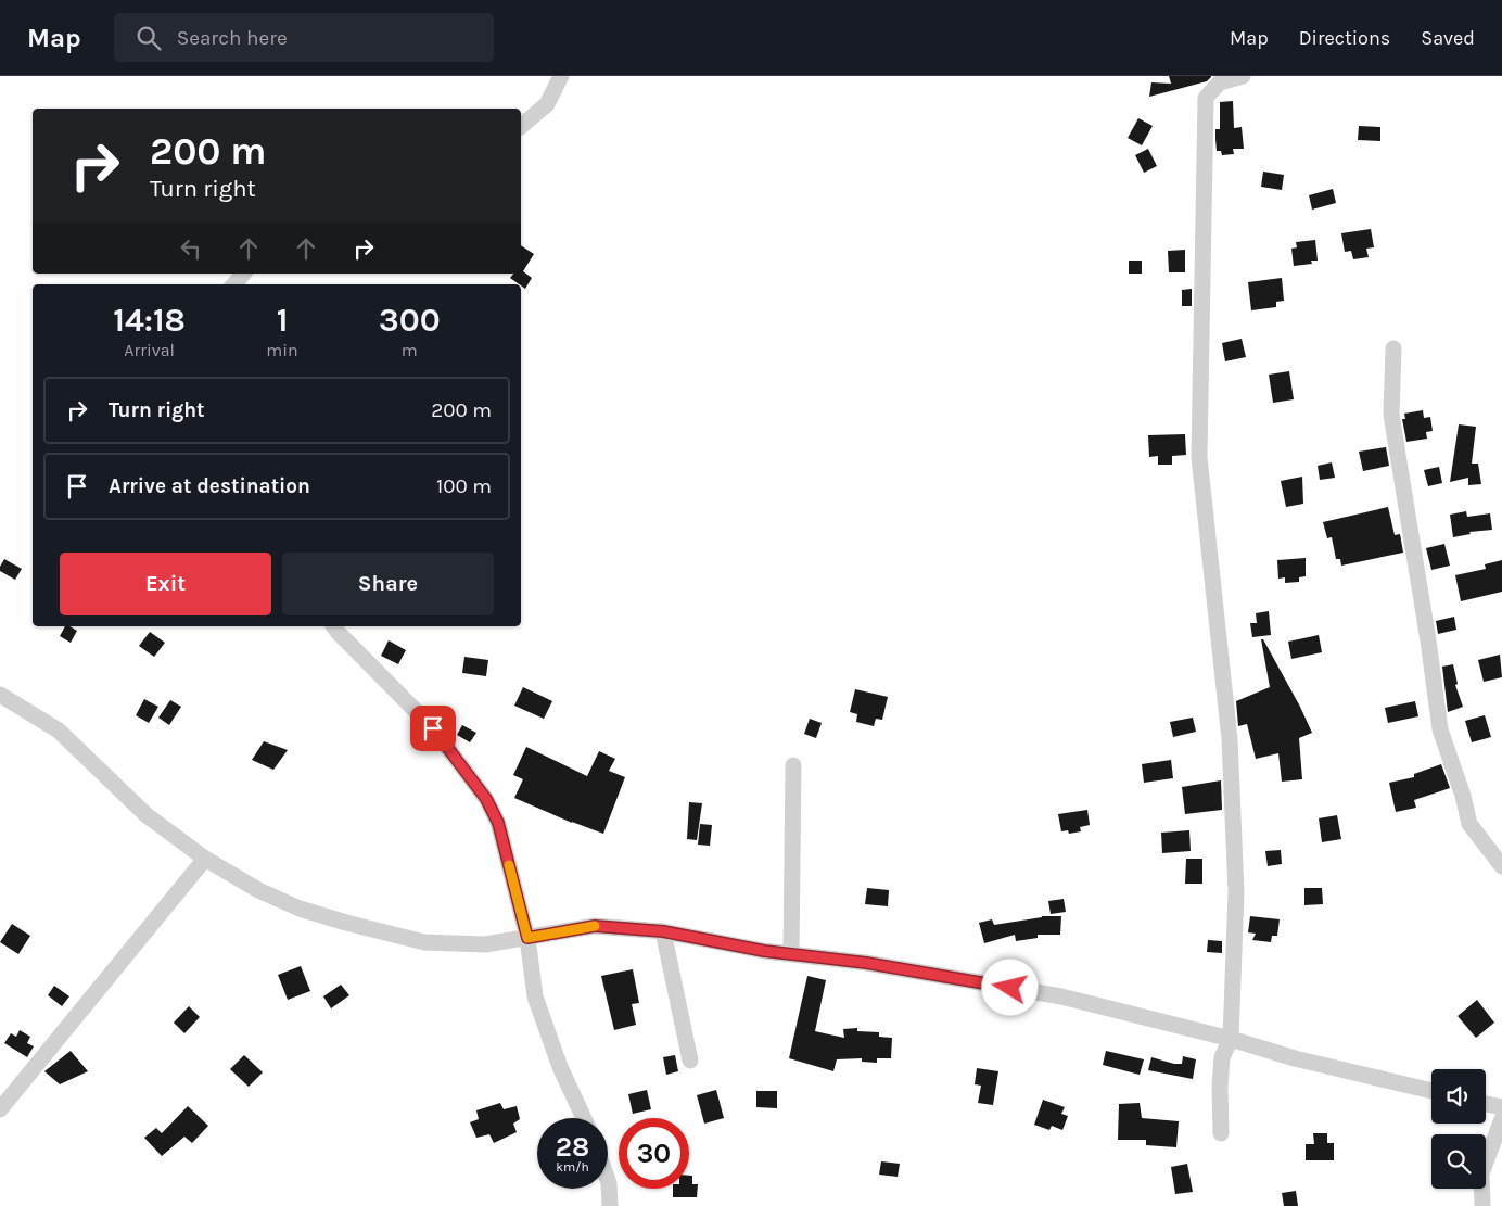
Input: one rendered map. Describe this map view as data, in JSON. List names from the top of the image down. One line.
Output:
{"page":{"header":"Map","search":"Search here","nav":["Map","Directions","Saved"],"turn":["200 m","Turn right"],"eta":["14:18","Arrival","1","min","300","m"],"list":[{"name":"Turn right","value":"200 m"},{"name":"Arrive at destination","value":"100 m"}],"buttons":["Exit","Share"],"speed":"28 km/h","limit":"30"}}
